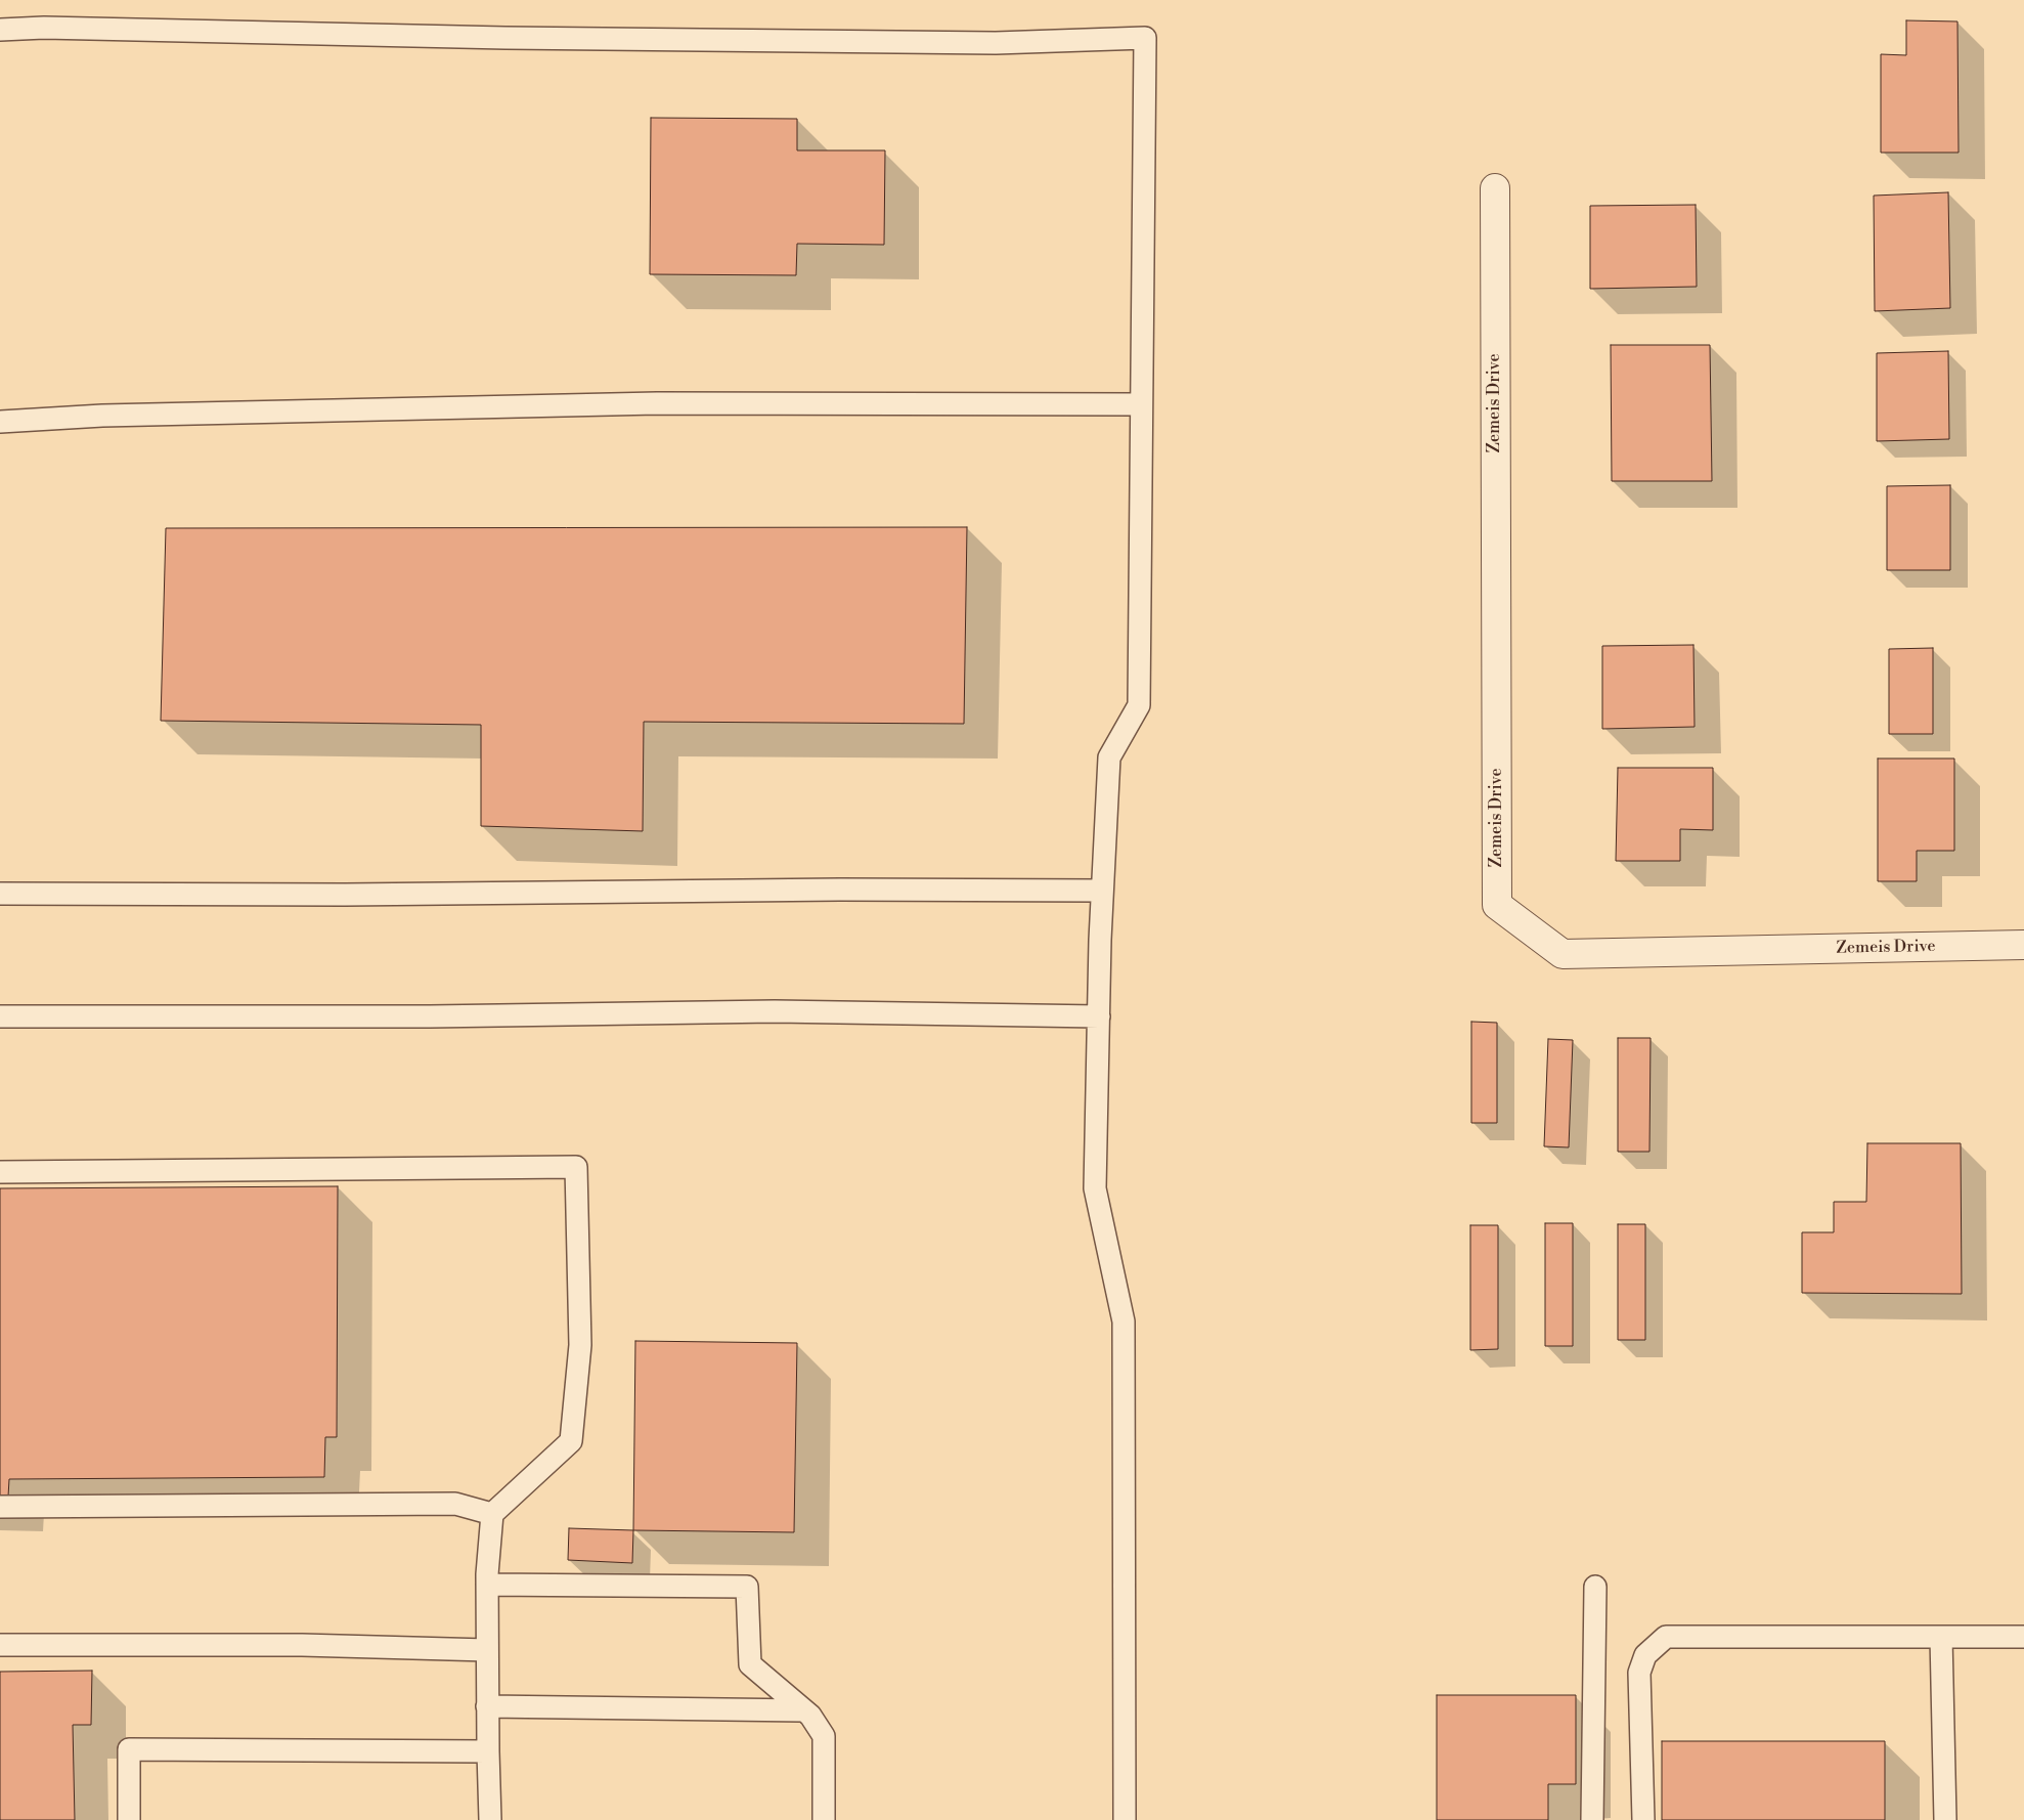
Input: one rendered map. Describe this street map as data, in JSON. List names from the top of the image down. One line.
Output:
{"streets":{"street":["Zemeis Drive"]}}
